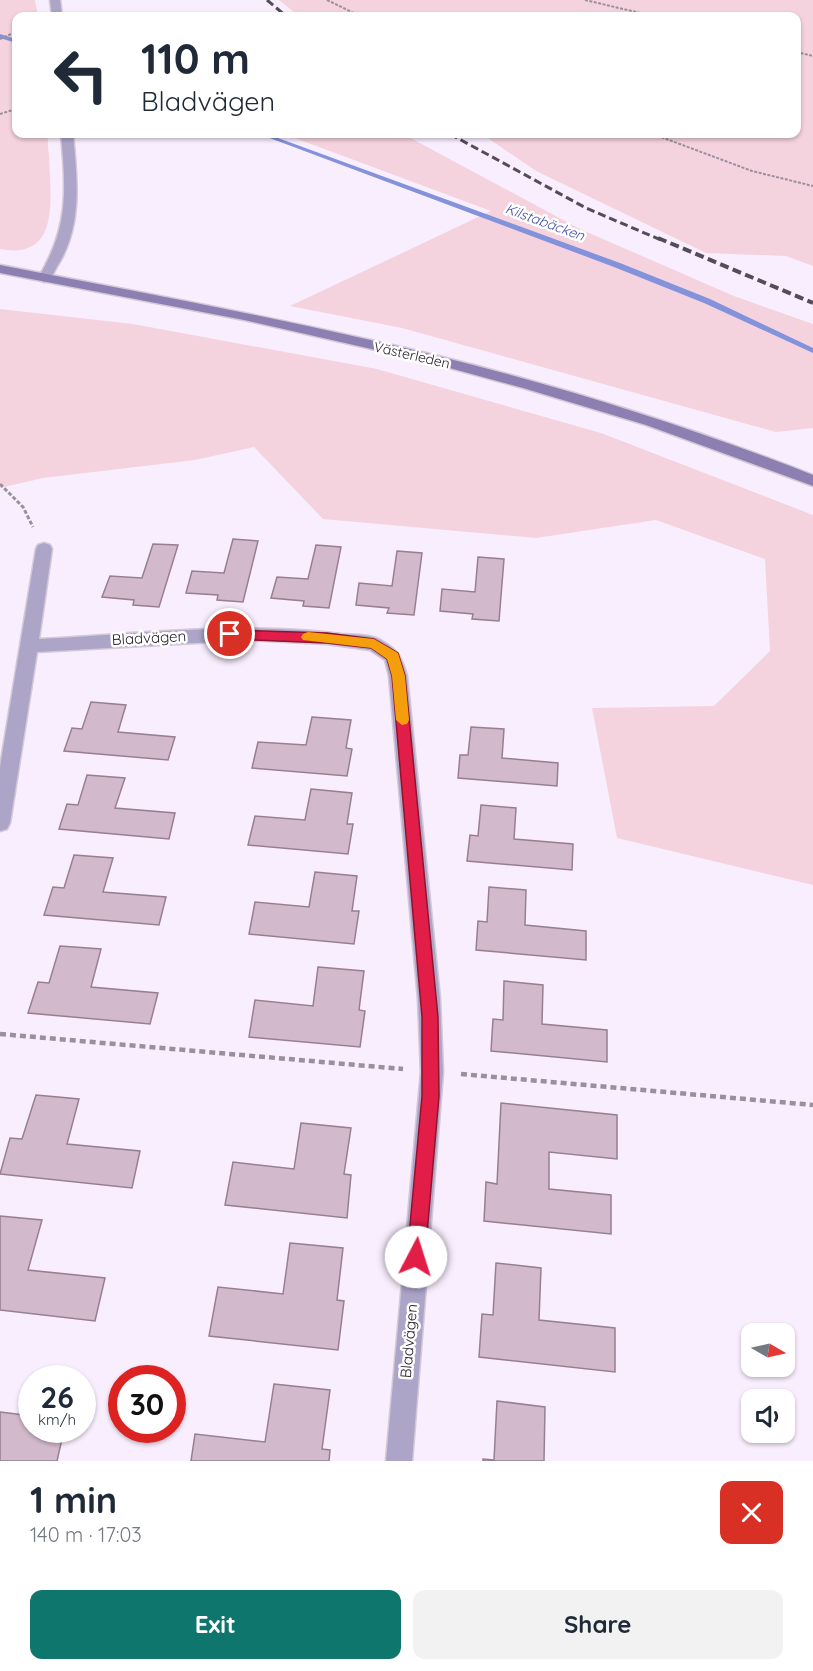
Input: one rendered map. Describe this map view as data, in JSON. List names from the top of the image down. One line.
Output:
{"streets":{"street":["Västerleden","Bladvägen"]},"water":["Kilstabäcken"],"north":"right","page":{"turn":["110 m","Bladvägen"],"speed":"26 km/h","limit":"30","heading":["1 min","140 m · 17:03"],"buttons":["Exit","Share"]}}
